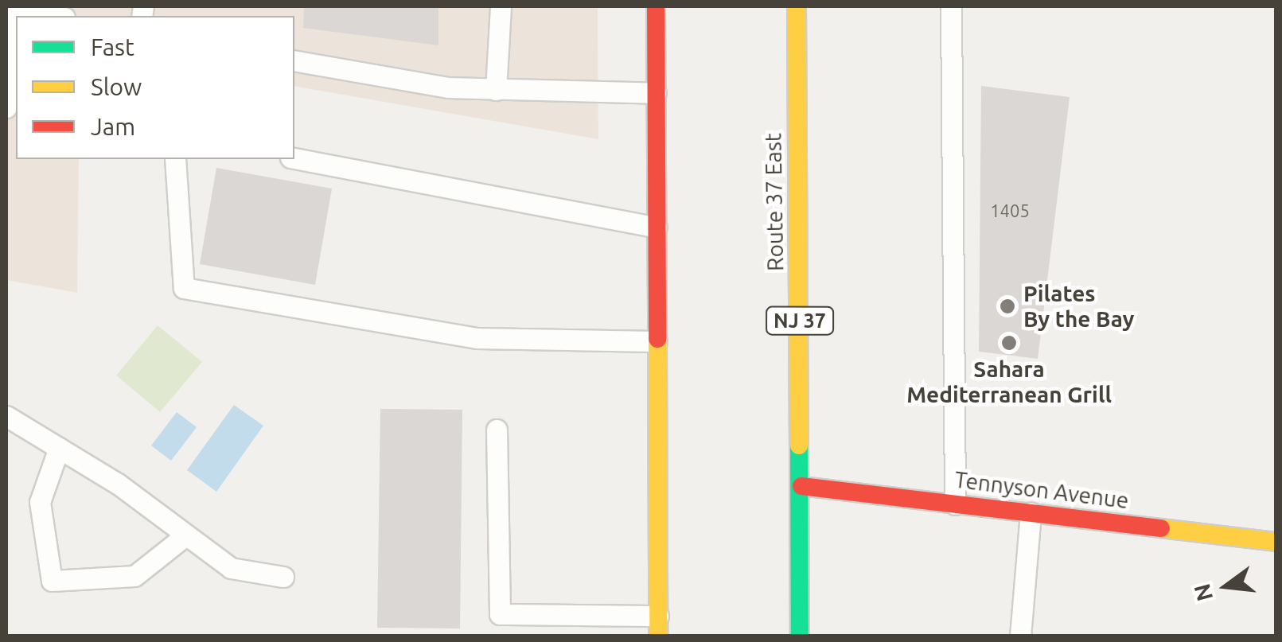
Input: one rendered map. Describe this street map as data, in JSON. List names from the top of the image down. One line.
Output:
{"streets":{"main road":["Route 37 East","NJ 37","Tennyson Avenue"]},"crossings":[["Route 37 East","Tennyson Avenue"]],"places":["Pilates By the Bay","Sahara Mediterranean Grill"],"house_numbers":["1405"],"legend":["Fast","Slow","Jam"],"north":"left"}
